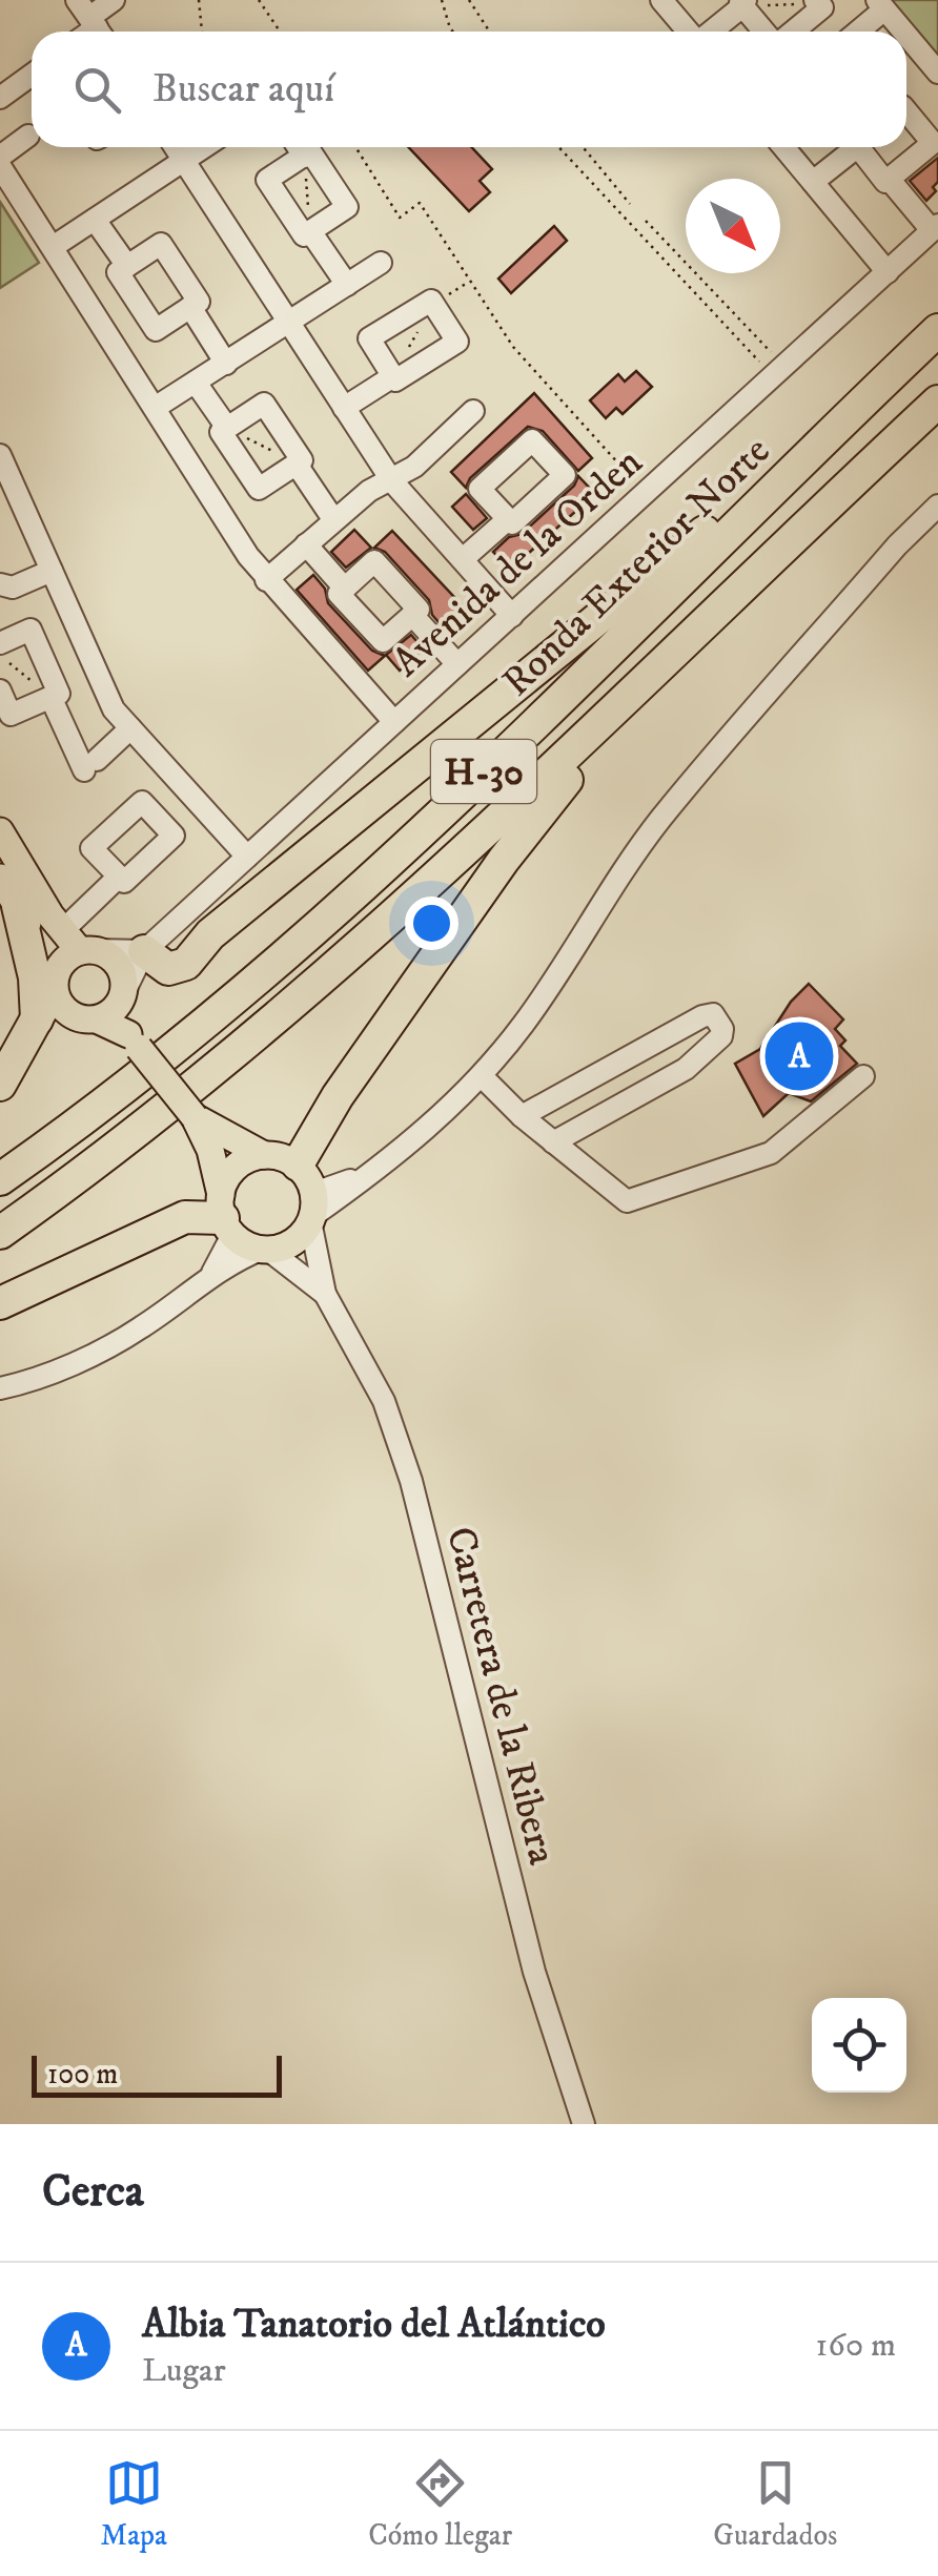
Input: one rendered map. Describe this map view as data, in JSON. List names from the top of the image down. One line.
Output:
{"streets":{"highway":["Ronda Exterior Norte","H-30"],"street":["Avenida de la Orden","Carretera de la Ribera"]},"scale_bar":"100 m","north":"bottom right","page":{"search":"Buscar aquí","pins":"A","scale":"100 m","heading":"Cerca","list":[{"mark":"A","name":"Albia Tanatorio del Atlántico","note":"Lugar","value":"160 m"}],"nav":["Mapa","Cómo llegar","Guardados"]}}
